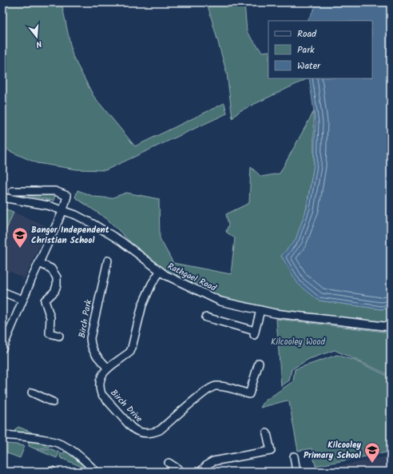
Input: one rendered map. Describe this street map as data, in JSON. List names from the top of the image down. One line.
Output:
{"streets":{"street":["Rathgael Road","Birch Park","Birch Drive"]},"crossings":[["Rathgael Road","Birch Drive"],["Birch Park","Birch Drive"]],"parks":["Kilcooley Wood"],"places":{"school or university":["Bangor Independent Christian School","Kilcooley Primary School"]},"legend":["Road","Park","Water"],"north":"bottom"}
